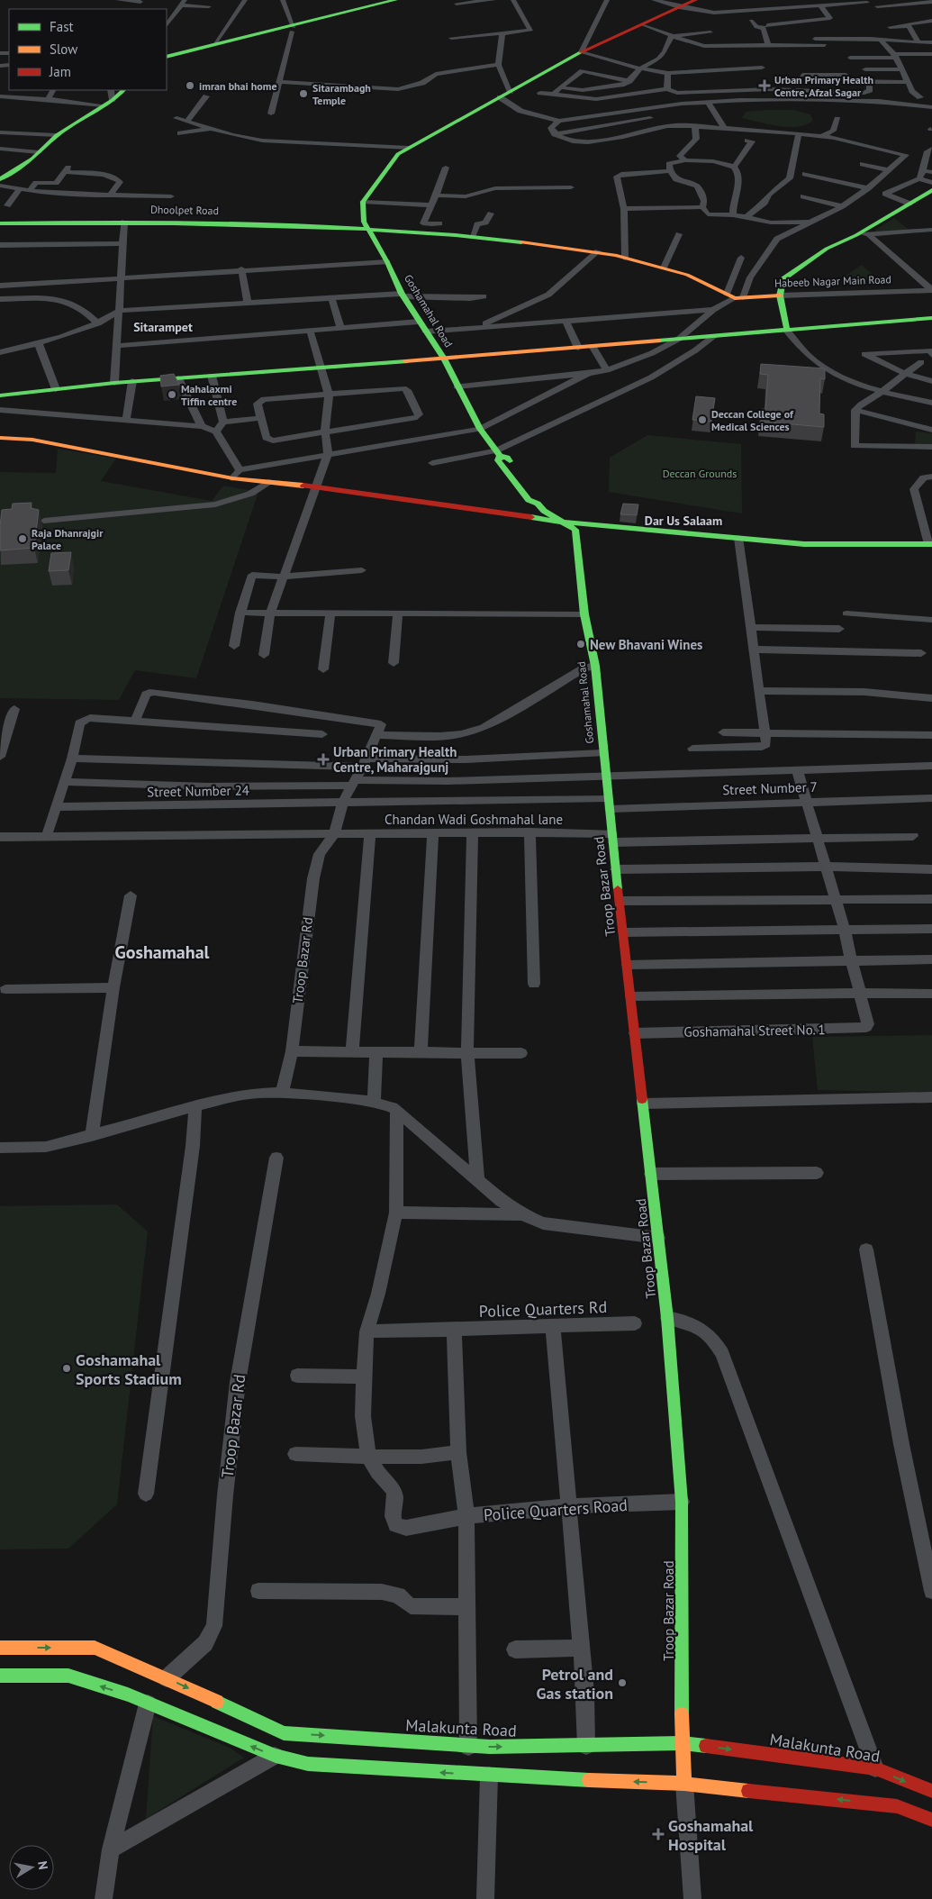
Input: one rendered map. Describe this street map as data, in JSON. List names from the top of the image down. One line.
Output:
{"streets":{"main road":["Dhoolpet Road","Habeeb Nagar Main Road","Goshamahal Road","Troop Bazar Road","Malakunta Road"],"street":["Street Number 7","Street Number 24","Chandan Wadi Goshmahal lane","Troop Bazar Rd","Goshamahal Street No. 1","Police Quarters Rd","Police Quarters Road"]},"crossings":[["Dhoolpet Road","Habeeb Nagar Main Road"],["Dhoolpet Road","Goshamahal Road"],["Goshamahal Road","Troop Bazar Road"],["Street Number 7","Street Number 24"],["Street Number 7","Troop Bazar Road"],["Chandan Wadi Goshmahal lane","Troop Bazar Road"],["Chandan Wadi Goshmahal lane","Troop Bazar Rd"],["Troop Bazar Road","Goshamahal Street No. 1"],["Troop Bazar Road","Police Quarters Road"],["Troop Bazar Road","Malakunta Road"],["Troop Bazar Rd","Malakunta Road"],["Police Quarters Rd","Police Quarters Road"]],"districts":["Sitarampet","Dar Us Salaam","Goshamahal"],"parks":["Deccan Grounds"],"places":{"other":["imran bhai home","Sitarambagh Temple","Mahalaxmi Tiffin centre","Deccan College of Medical Sciences","Raja Dhanrajgir Palace","New Bhavani Wines","Goshamahal Sports Stadium","Petrol and Gas station"],"health":["Urban Primary Health Centre, Afzal Sagar","Urban Primary Health Centre, Maharajgunj","Goshamahal Hospital"]},"legend":["Fast","Slow","Jam"],"north":"right"}
